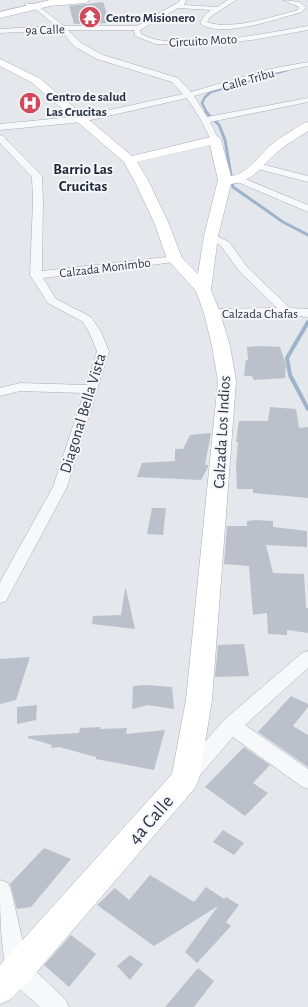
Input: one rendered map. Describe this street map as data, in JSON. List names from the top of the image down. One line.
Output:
{"streets":{"street":["9a Calle","Circuito Moto","Calle Tribu","Calzada Monimbo","Calzada Chafas","Diagonal Bella Vista","Calzada Los Indios","4a Calle"]},"crossings":[["9a Calle","Circuito Moto"],["9a Calle","Calzada Los Indios"],["Calle Tribu","Calzada Los Indios"],["Calzada Monimbo","Diagonal Bella Vista"],["Calzada Chafas","Calzada Los Indios"],["Calzada Los Indios","4a Calle"]],"districts":["Barrio Las Crucitas"],"places":{"temple":["Centro Misionero"],"hospital":["Centro de salud Las Crucitas"]}}
